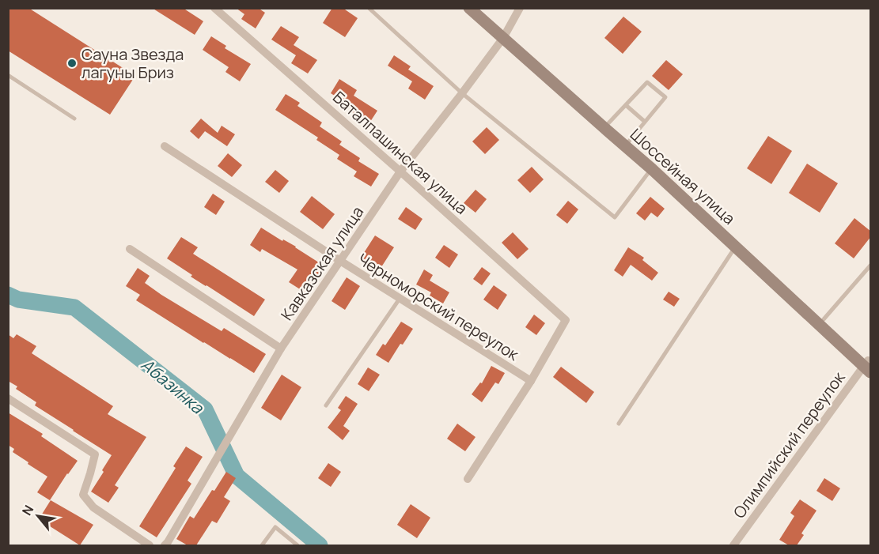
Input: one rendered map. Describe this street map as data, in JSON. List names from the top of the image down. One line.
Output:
{"streets":{"main road":["Шоссейная улица"],"street":["Баталпашинская улица","Кавказская улица","Черноморский переулок","Олимпийский переулок"]},"crossings":[["Баталпашинская улица","Кавказская улица"],["Баталпашинская улица","Черноморский переулок"],["Шоссейная улица","Кавказская улица"],["Шоссейная улица","Олимпийский переулок"],["Кавказская улица","Черноморский переулок"]],"water":["Абазинка"],"places":["Сауна Звезда лагуны Бриз"],"north":"top left"}
